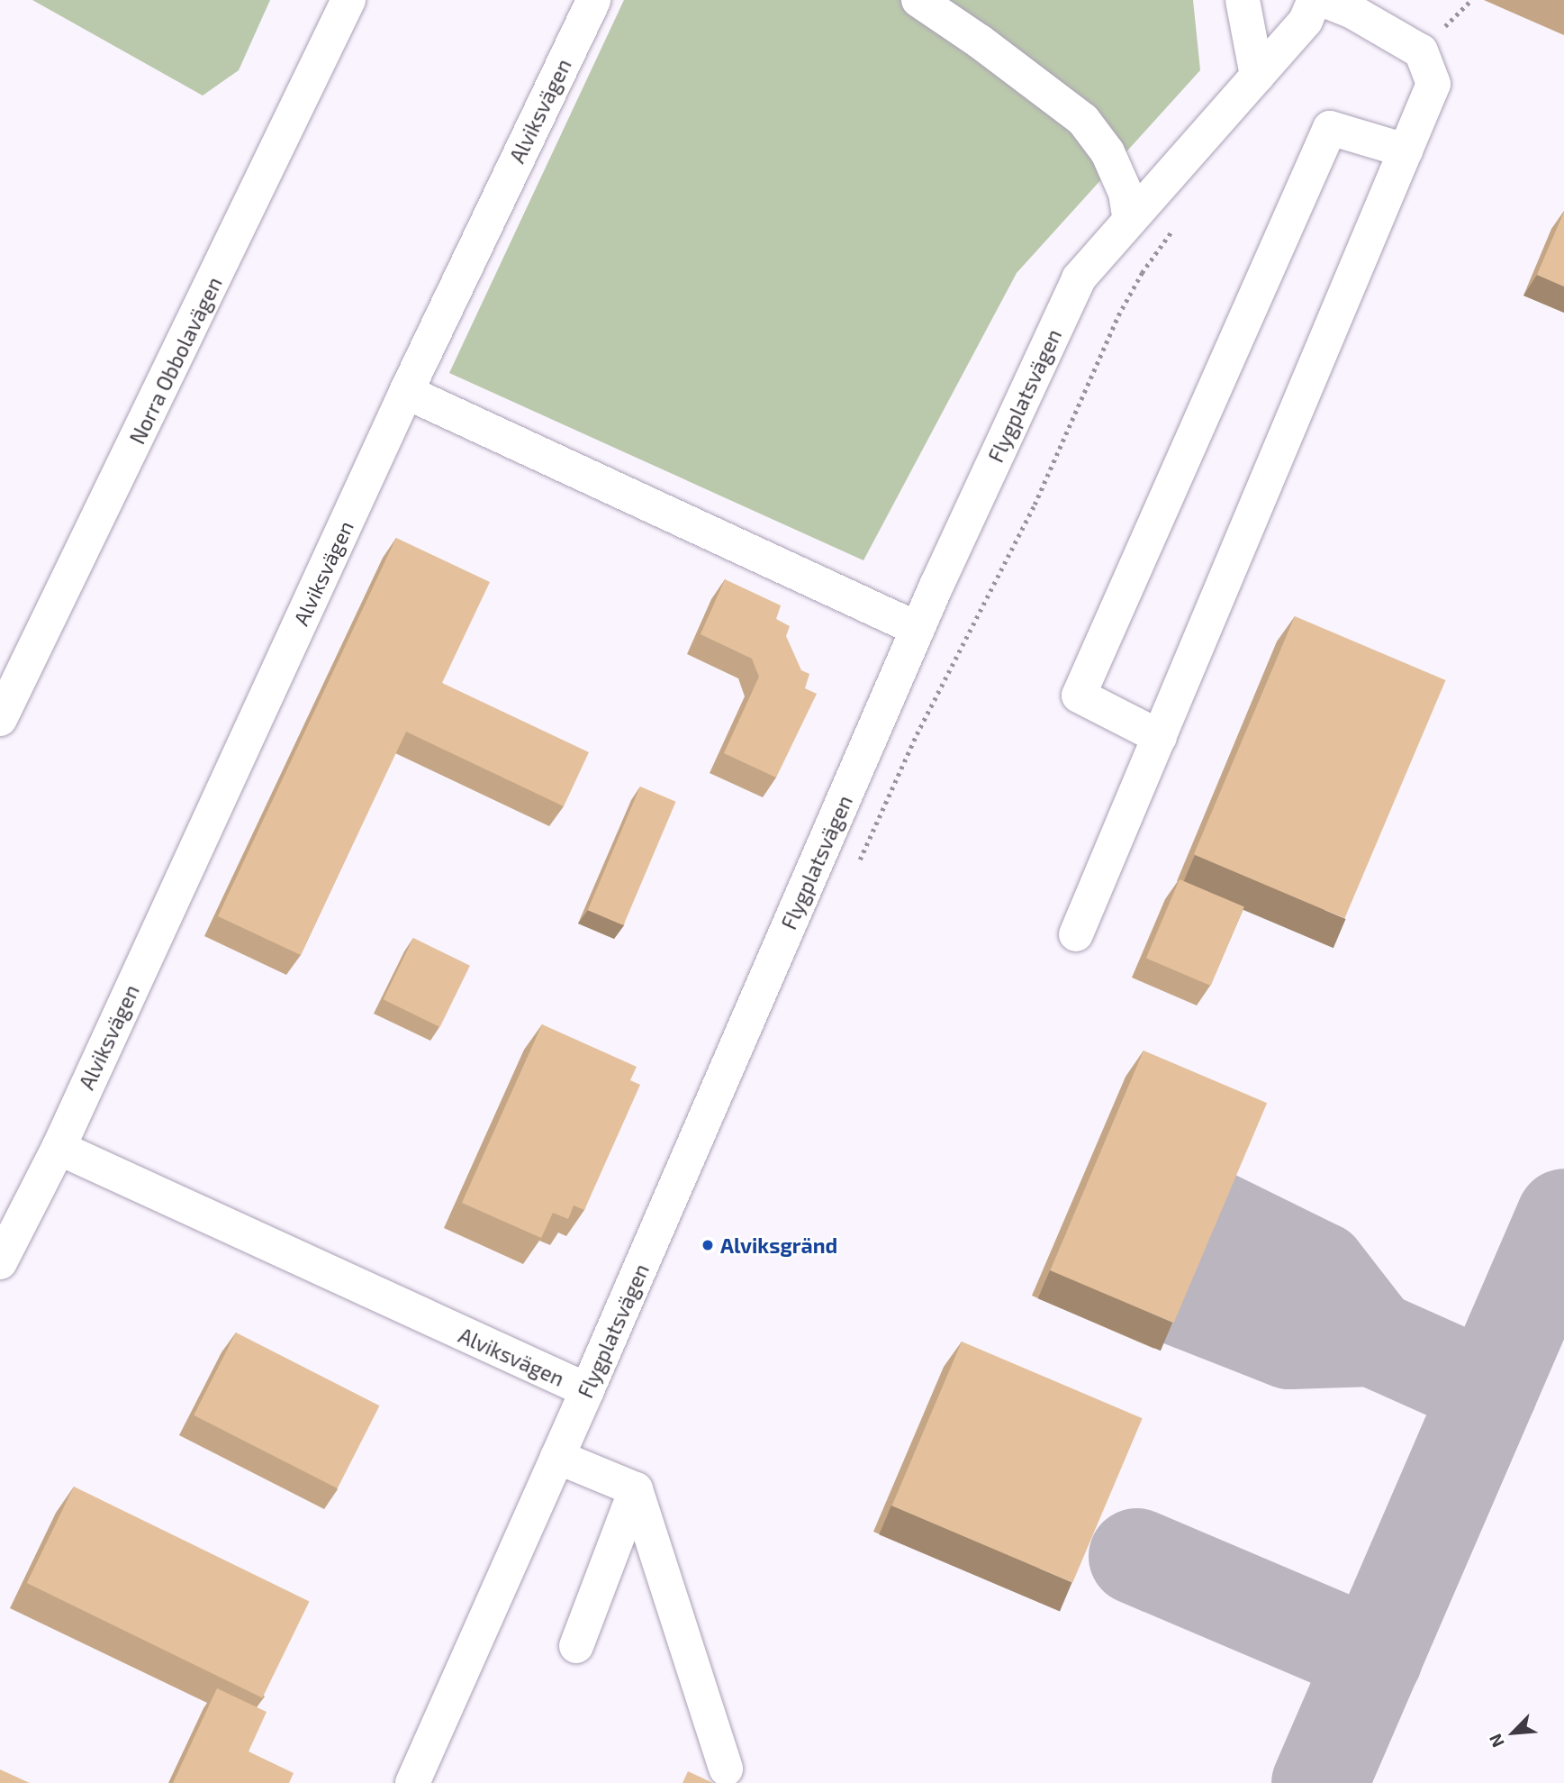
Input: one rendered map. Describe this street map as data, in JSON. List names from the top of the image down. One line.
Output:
{"streets":{"main road":["Alviksvägen","Norra Obbolavägen","Flygplatsvägen"]},"crossings":[["Alviksvägen","Flygplatsvägen"]],"places":["Alviksgränd"],"north":"bottom left"}
